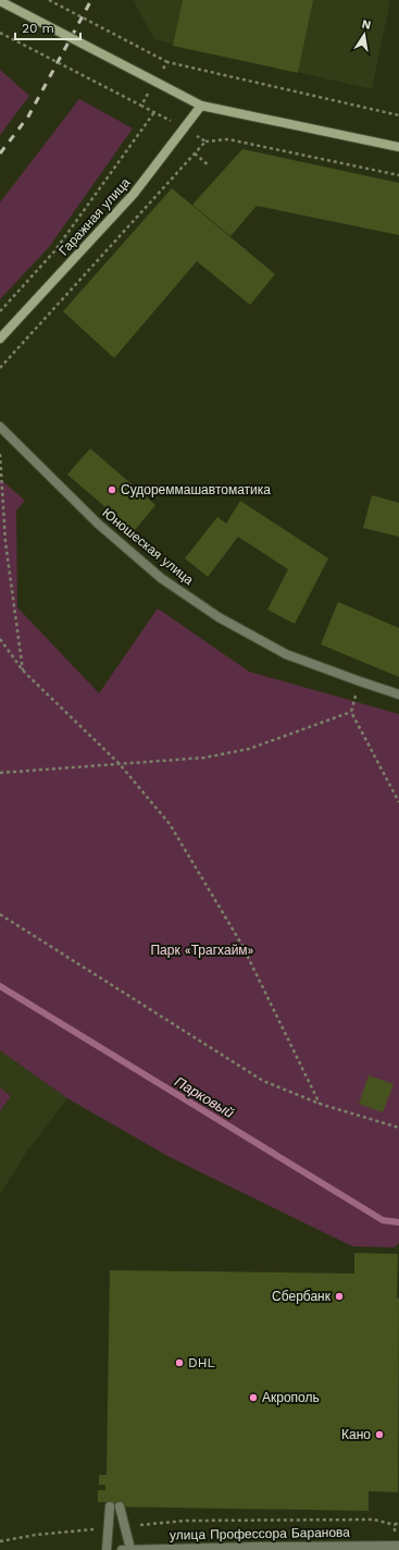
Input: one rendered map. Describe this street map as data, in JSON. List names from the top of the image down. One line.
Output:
{"streets":{"main road":["Гаражная улица"],"street":["Юношеская улица","улица Профессора Баранова"]},"water":["Парковый"],"parks":["Парк «Трагхайм»"],"places":["Судореммашавтоматика","Сбербанк","DHL","Акрополь","Кано"],"scale_bar":"20 m","north":"top"}
